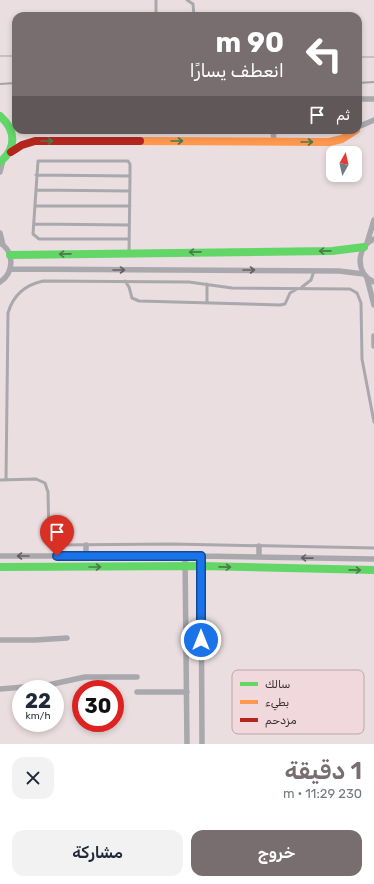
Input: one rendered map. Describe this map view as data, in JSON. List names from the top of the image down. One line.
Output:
{"legend":["سالك","بطيء","مزدحم"],"north":"top","page":{"turn":["90 m","انعطف يسارًا"],"then":"ثم","speed":"22 km/h","limit":"30","heading":["1 دقيقة","230 m · 11:29"],"buttons":["خروج","مشاركة"]}}
